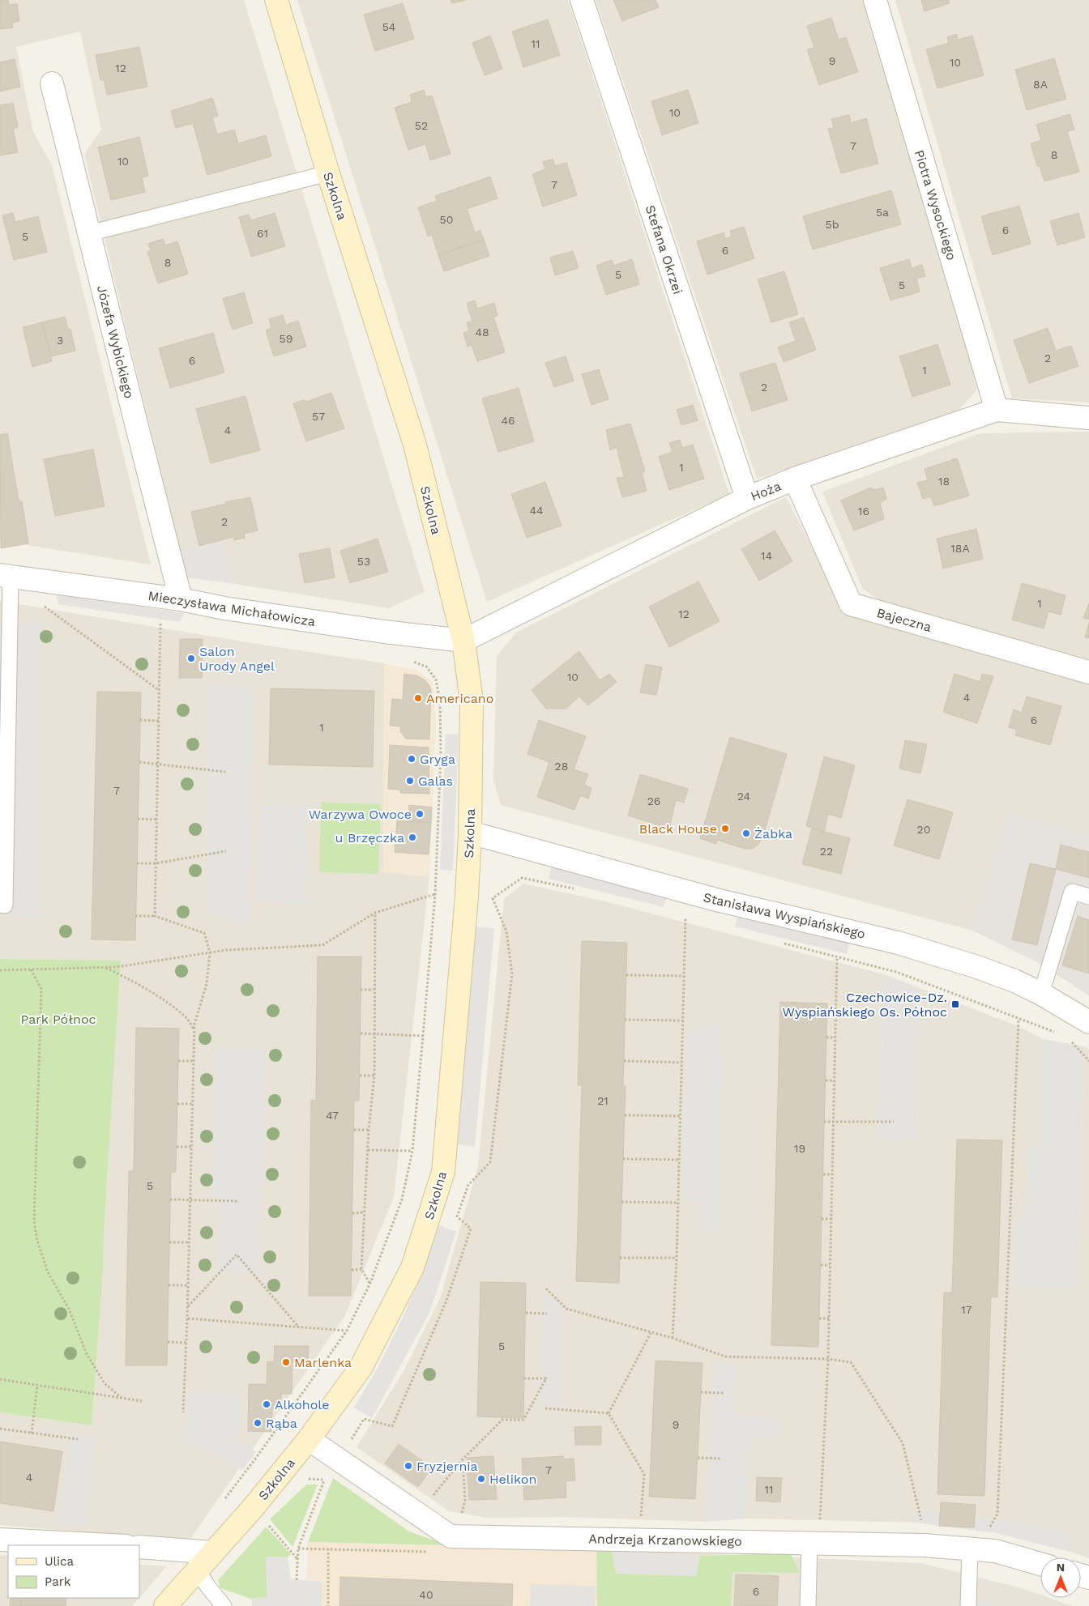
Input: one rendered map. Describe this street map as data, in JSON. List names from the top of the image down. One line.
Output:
{"streets":{"street":["Szkolna","Piotra Wysockiego","Stefana Okrzei","Józefa Wybickiego","Hoża","Mieczysława Michałowicza","Bajeczna","Stanisława Wyspiańskiego","Andrzeja Krzanowskiego"]},"crossings":[["Szkolna","Hoża"],["Szkolna","Mieczysława Michałowicza"],["Szkolna","Stanisława Wyspiańskiego"],["Szkolna","Andrzeja Krzanowskiego"],["Piotra Wysockiego","Hoża"],["Stefana Okrzei","Hoża"],["Józefa Wybickiego","Mieczysława Michałowicza"],["Hoża","Mieczysława Michałowicza"],["Hoża","Bajeczna"]],"parks":["Park Północ"],"places":{"other":["Salon Urody Angel","Americano","Gryga","Galas","Warzywa Owoce","Black House","Żabka","u Brzęczka","Marlenka","Alkohole","Rąba","Fryzjernia","Helikon"],"transit":["Czechowice-Dz. Wyspiańskiego Os. Północ"]},"house_numbers":["54","11","9","10","12","8A","10","52","7","8","10","7","5a","50","5b","6","61","5","6","8","5","5","48","59","3","2","6","1","2","57","46","4","1","18","44","16","2","18A","14","53","1","12","10","4","6","1","28","7","24","26","20","22","21","47","19","5","17","5","9","7","4","11","6","40"],"legend":["Ulica","Park"],"north":"top"}
